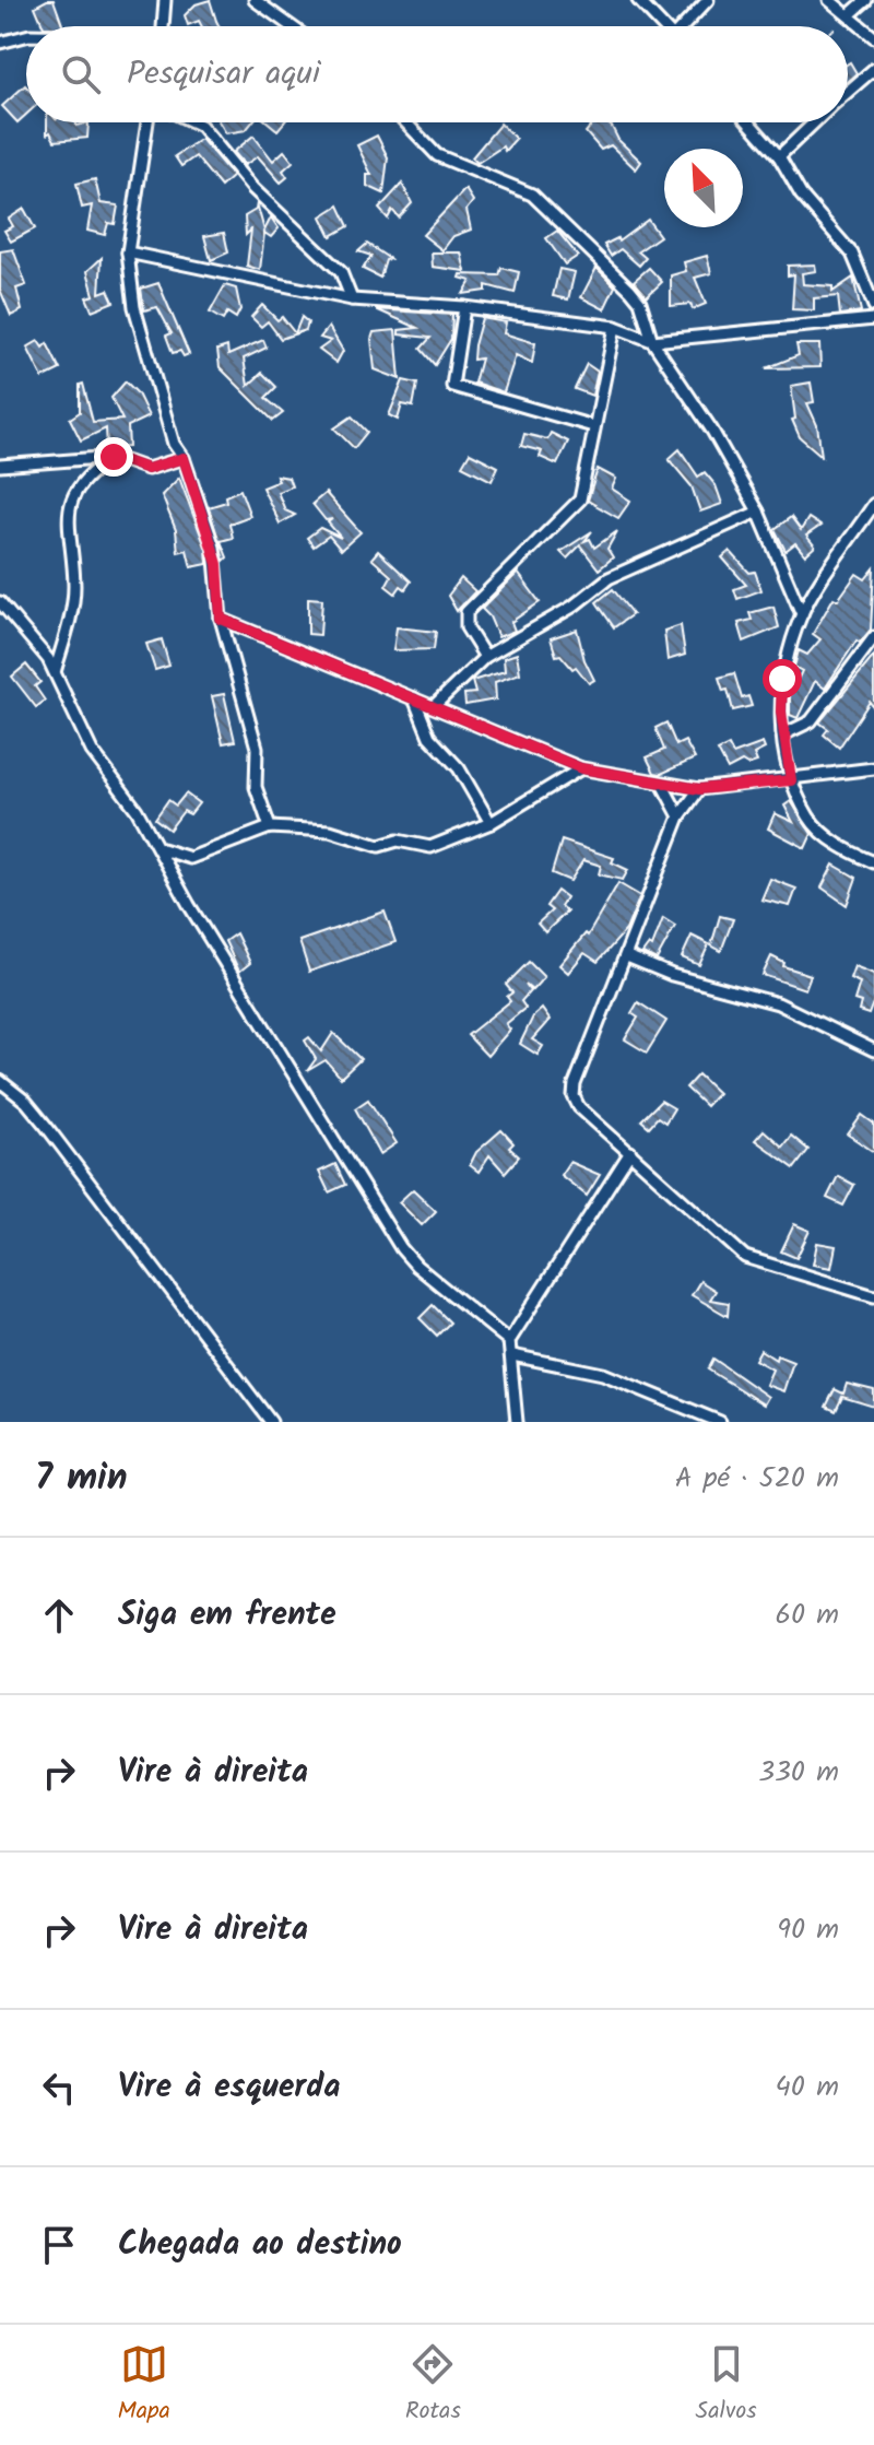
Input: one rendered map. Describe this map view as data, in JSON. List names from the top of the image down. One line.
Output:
{"north":"top left","page":{"search":"Pesquisar aqui","heading":["7 min","A pé · 520 m"],"list":[["Siga em frente","60 m"],["Vire à direita","330 m"],["Vire à direita","90 m"],["Vire à esquerda","40 m"],"Chegada ao destino"],"nav":["Mapa","Rotas","Salvos"]}}
